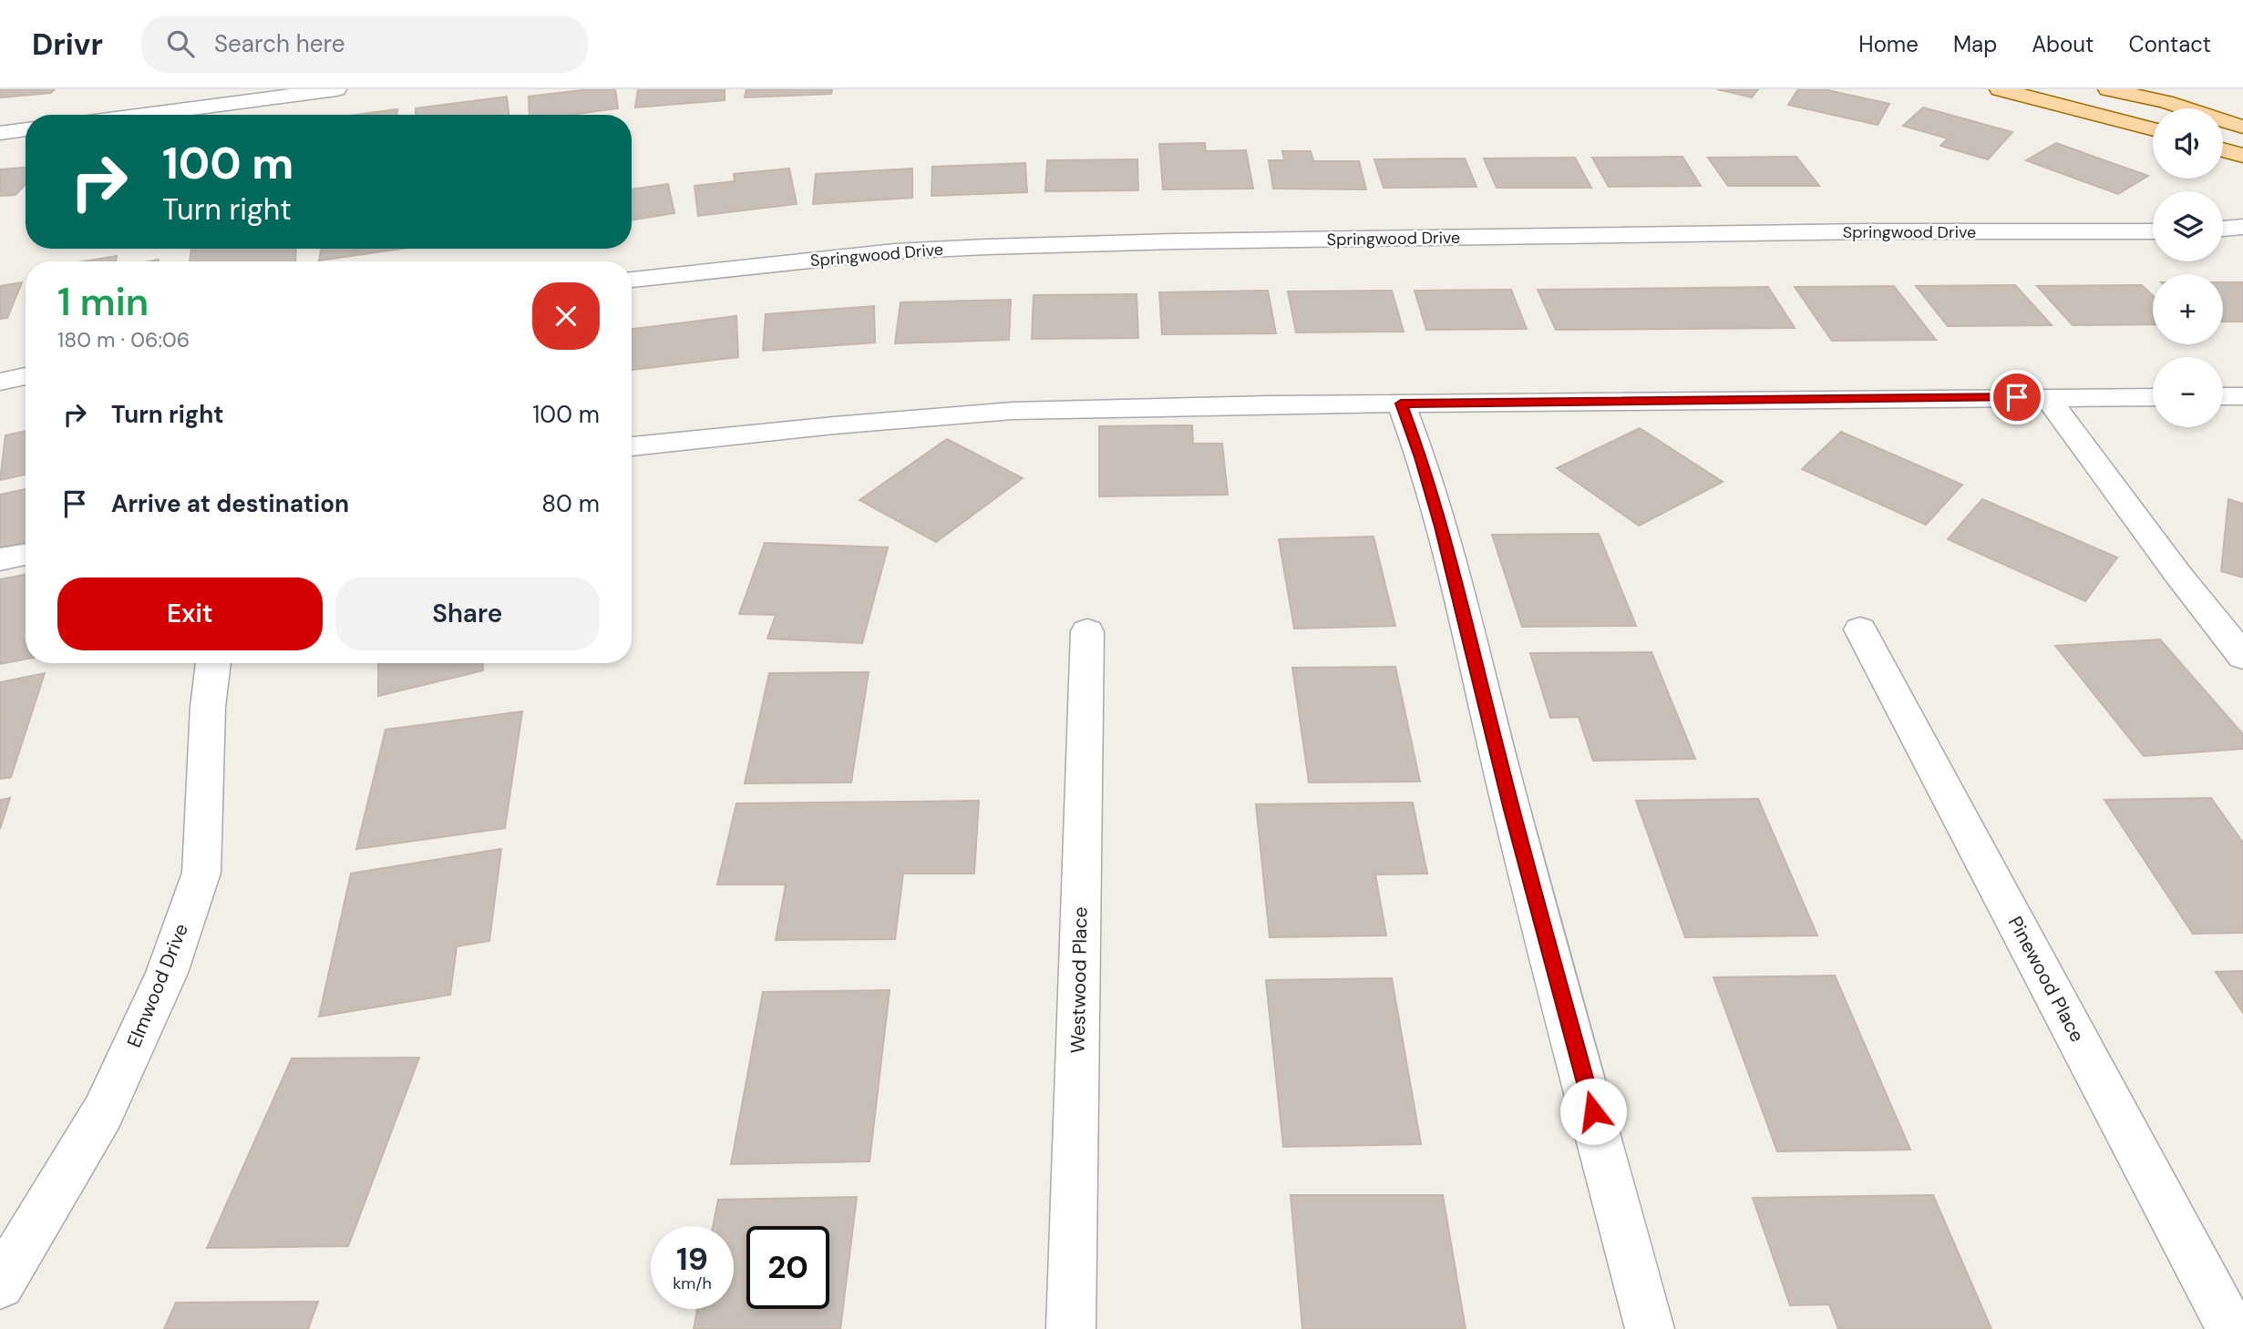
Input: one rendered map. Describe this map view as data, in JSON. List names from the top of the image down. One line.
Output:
{"streets":{"street":["Springwood Drive","Pinewood Place","Westwood Place","Elmwood Drive"]},"page":{"header":"Drivr","search":"Search here","nav":["Home","Map","About","Contact"],"map_buttons":["+","−"],"turn":["100 m","Turn right"],"heading":["1 min","180 m · 06:06"],"list":[{"name":"Turn right","value":"100 m"},{"name":"Arrive at destination","value":"80 m"}],"buttons":["Exit","Share"],"speed":"19 km/h","limit":"20"}}
